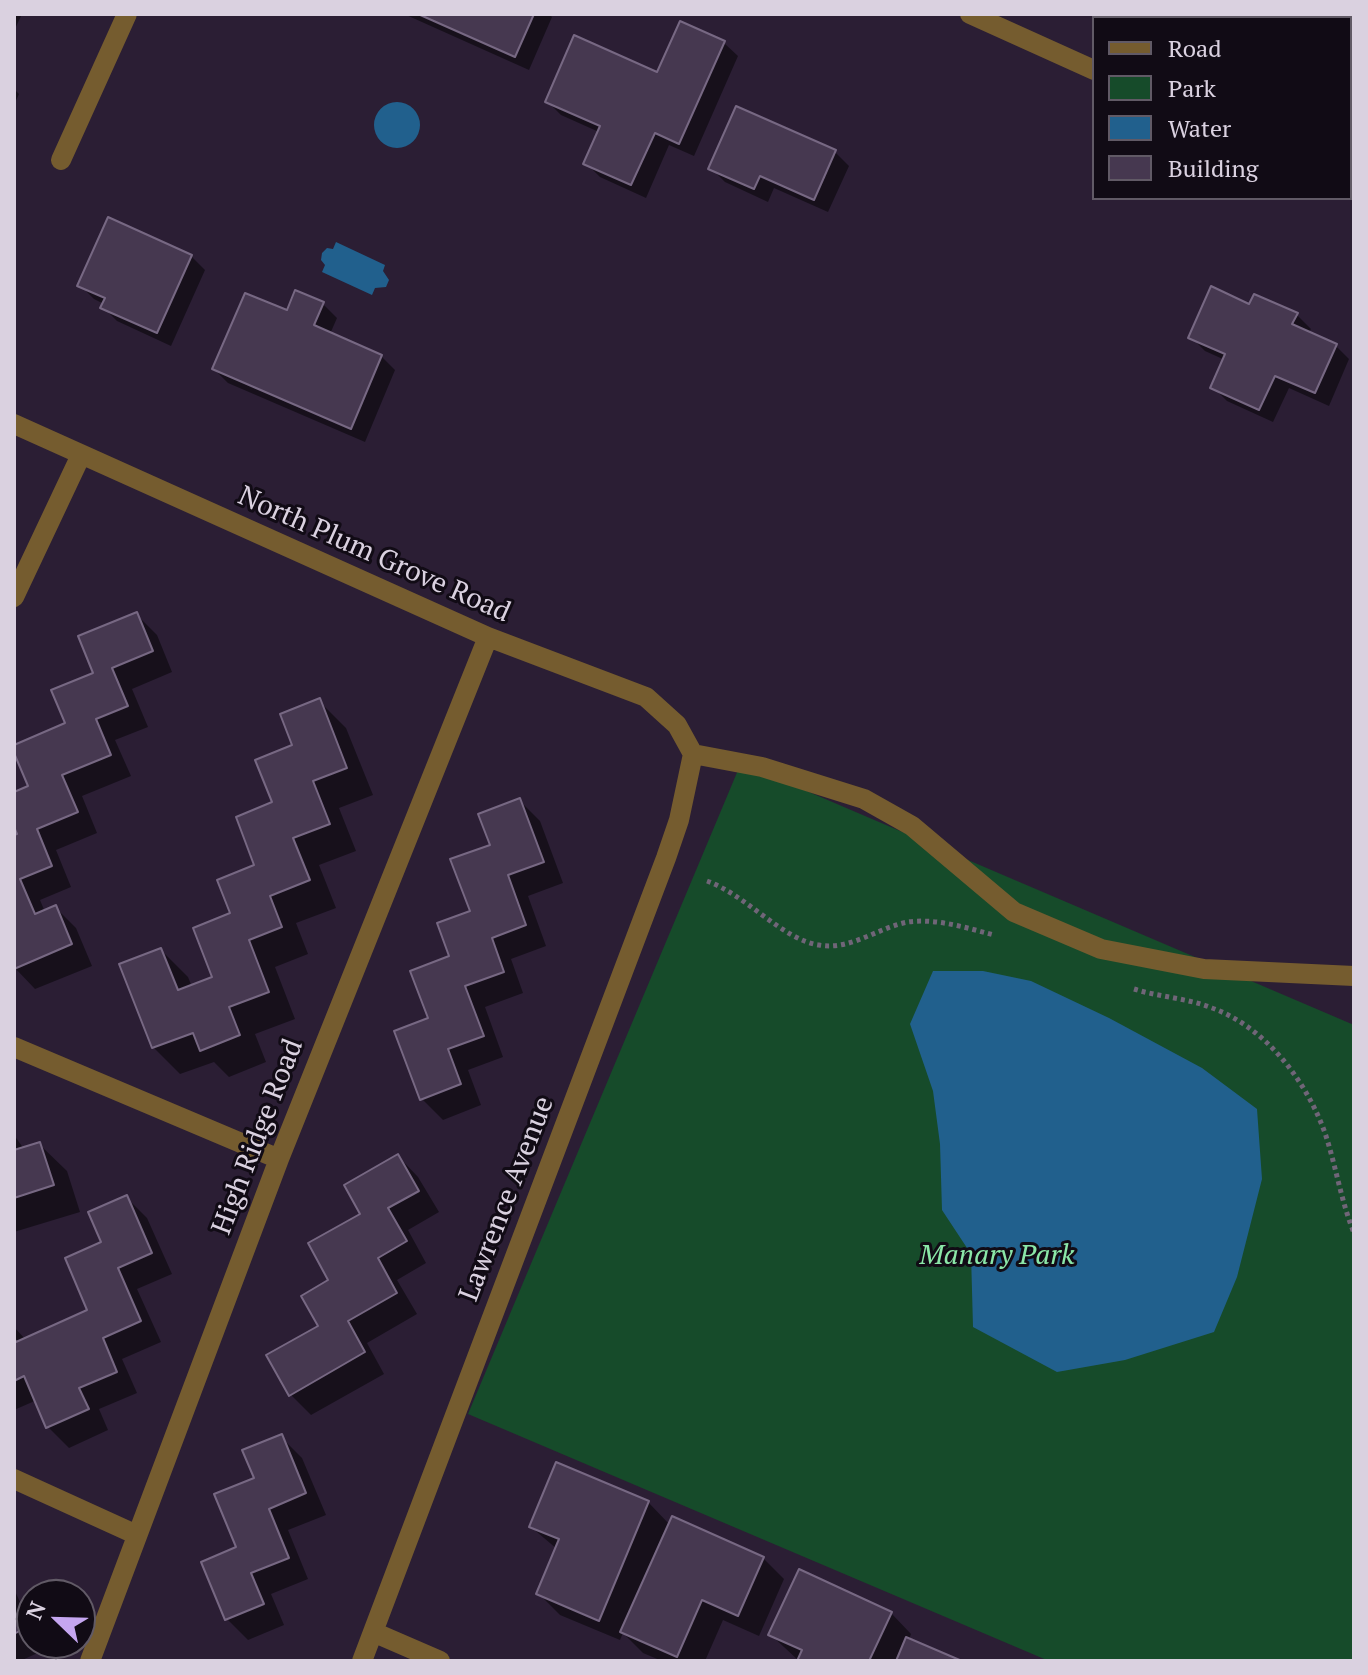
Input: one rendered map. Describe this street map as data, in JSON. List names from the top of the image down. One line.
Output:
{"streets":{"street":["North Plum Grove Road","High Ridge Road","Lawrence Avenue"]},"crossings":[["North Plum Grove Road","High Ridge Road"],["North Plum Grove Road","Lawrence Avenue"]],"parks":["Manary Park"],"legend":["Road","Park","Water","Building"],"north":"top left"}
